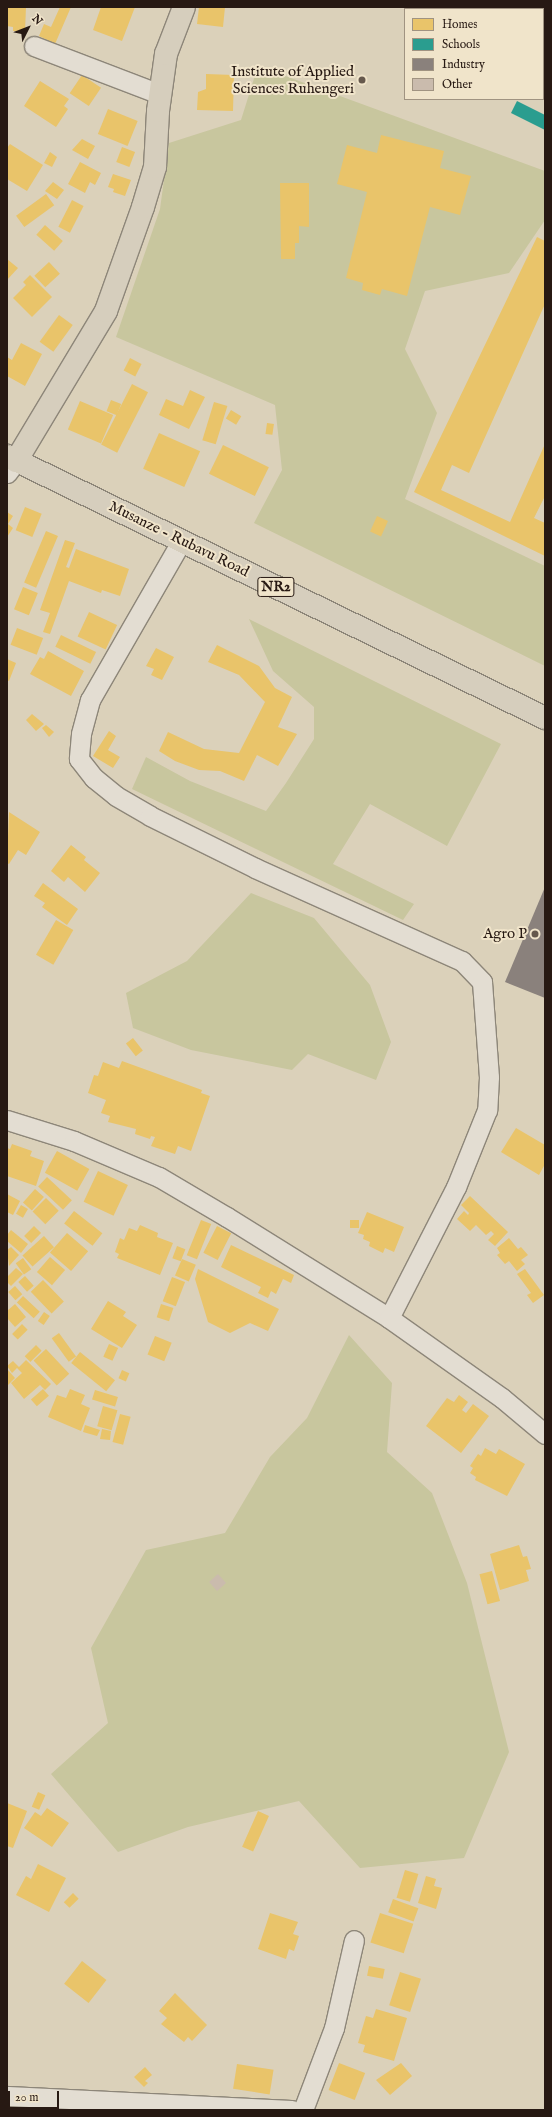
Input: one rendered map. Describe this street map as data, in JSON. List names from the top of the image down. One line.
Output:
{"streets":{"main road":["Musanze - Rubavu Road","NR2"]},"places":["Institute of Applied Sciences Ruhengeri","Agro P"],"legend":["Homes","Schools","Industry","Other"],"scale_bar":"20 m","north":"top right"}
